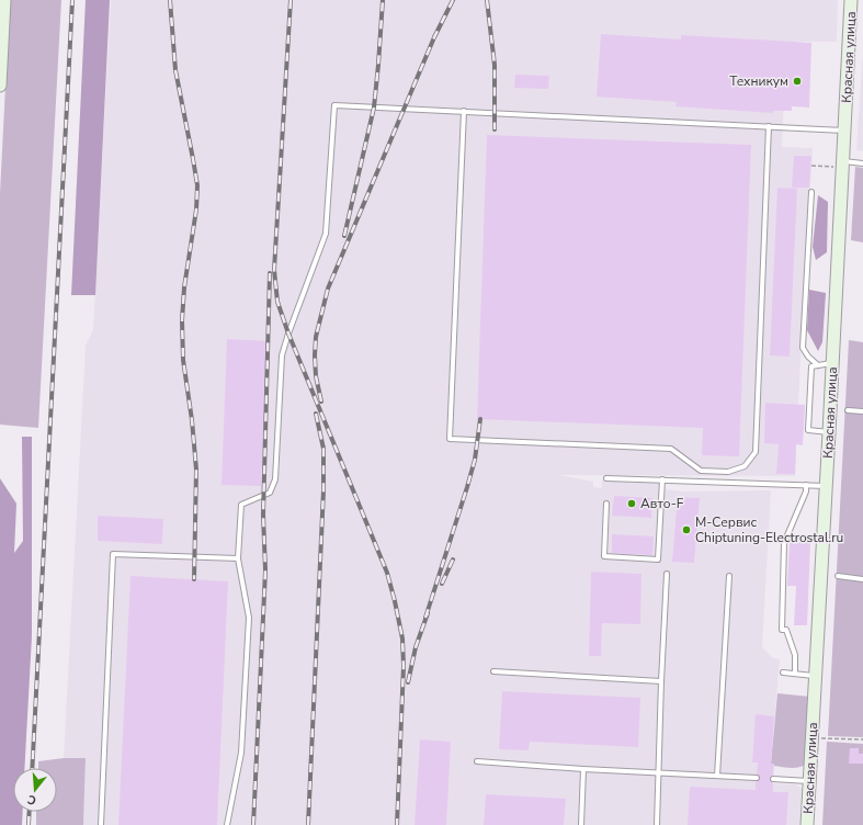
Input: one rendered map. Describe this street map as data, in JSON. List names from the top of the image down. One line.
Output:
{"streets":{"main road":["Красная улица"]},"places":["Техникум","Авто-F","M-Сервис Chiptuning-Electrostal.ru"],"north":"bottom"}
